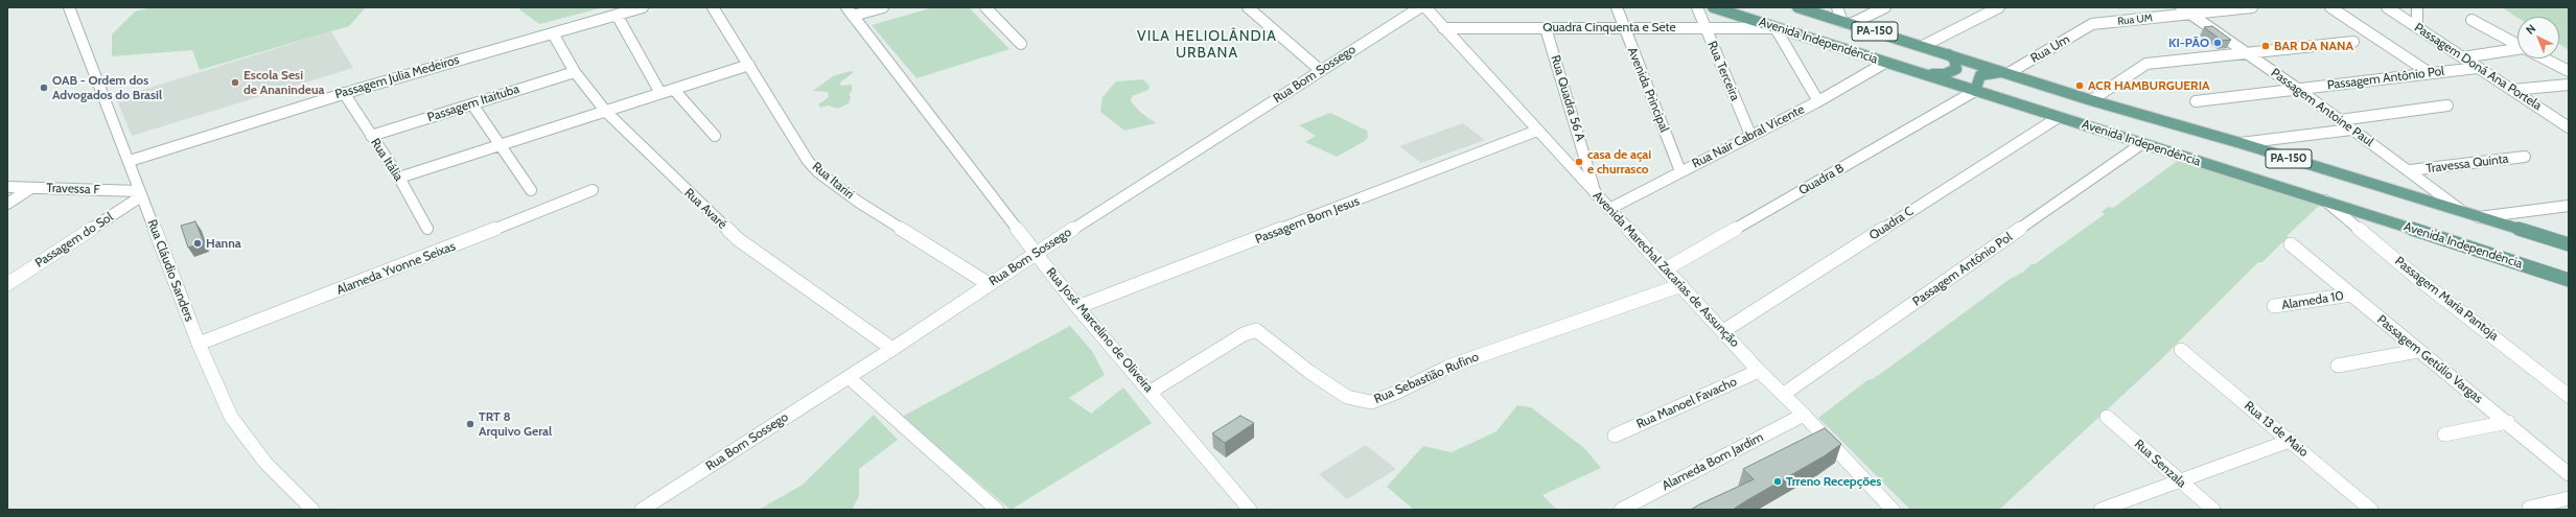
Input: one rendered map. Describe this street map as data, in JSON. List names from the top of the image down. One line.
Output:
{"streets":{"main road":["PA-150","Avenida Independência"],"street":["Rua UM","Quadra Cinquenta e Sete","Rua Um","Passagem Doná Ana Portela","Rua Terceira","Rua Bom Sossego","Passagem Julia Medeiros","Passagem Antônio Pol","Avenida Principal","Rua Quadra 56 A","Passagem Itaituba","Passagem Antoine Paul","Rua Nair Cabral Vicente","Rua Itália","Travessa Quinta","Quadra B","Rua Itariri","Travessa F","Rua Avaré","Passagem Bom Jesus","Quadra C","Passagem do Sol","Alameda Yvonne Seixas","Avenida Marechal Zacarias de Assunção","Rua Cláudio Sanders","Passagem Maria Pantoja","Alameda 10","Rua José Marcelino de Oliveira","Passagem Getúlio Vargas","Rua Sebastião Rufino","Rua Manoel Favacho","Rua 13 de Maio","Alameda Bom Jardim","Rua Senzala"]},"crossings":[["Rua UM","Rua Um"],["Rua UM","Passagem Antoine Paul"],["Quadra Cinquenta e Sete","Avenida Independência"],["Quadra Cinquenta e Sete","Rua Terceira"],["Quadra Cinquenta e Sete","Avenida Principal"],["Quadra Cinquenta e Sete","Rua Quadra 56 A"],["Quadra Cinquenta e Sete","Avenida Marechal Zacarias de Assunção"],["Avenida Independência","Rua Um"],["Avenida Independência","Passagem Antônio Pol"],["Avenida Independência","Passagem Antoine Paul"],["Avenida Independência","Rua Nair Cabral Vicente"],["Avenida Independência","Quadra B"],["Avenida Independência","Quadra C"],["Avenida Independência","Passagem Maria Pantoja"],["Passagem Doná Ana Portela","Passagem Antônio Pol"],["Rua Terceira","Rua Nair Cabral Vicente"],["Rua Bom Sossego","Rua Itariri"],["Rua Bom Sossego","Rua Avaré"],["Rua Bom Sossego","Rua José Marcelino de Oliveira"],["Passagem Julia Medeiros","Rua Itália"],["Passagem Julia Medeiros","Rua Avaré"],["Passagem Julia Medeiros","Rua Cláudio Sanders"],["Passagem Antônio Pol","Passagem Antoine Paul"],["Passagem Antônio Pol","Avenida Marechal Zacarias de Assunção"],["Avenida Principal","Rua Nair Cabral Vicente"],["Rua Quadra 56 A","Avenida Marechal Zacarias de Assunção"],["Passagem Itaituba","Rua Itália"],["Passagem Itaituba","Rua Avaré"],["Passagem Antoine Paul","Travessa Quinta"],["Rua Nair Cabral Vicente","Avenida Marechal Zacarias de Assunção"],["Quadra B","Avenida Marechal Zacarias de Assunção"],["Travessa F","Passagem do Sol"],["Travessa F","Rua Cláudio Sanders"],["Passagem Bom Jesus","Avenida Marechal Zacarias de Assunção"],["Passagem Bom Jesus","Rua José Marcelino de Oliveira"],["Quadra C","Avenida Marechal Zacarias de Assunção"],["Passagem do Sol","Rua Cláudio Sanders"],["Alameda Yvonne Seixas","Rua Cláudio Sanders"],["Avenida Marechal Zacarias de Assunção","Rua Sebastião Rufino"],["Avenida Marechal Zacarias de Assunção","Rua Manoel Favacho"],["Avenida Marechal Zacarias de Assunção","Alameda Bom Jardim"],["Alameda 10","Passagem Getúlio Vargas"],["Rua José Marcelino de Oliveira","Rua Sebastião Rufino"]],"districts":["VILA HELIOLÂNDIA URBANA"],"places":["KI-PÃO","BAR DA NANA","Escola Sesi de Ananindeua","ACR HAMBURGUERIA","OAB - Ordem dos Advogados do Brasil","casa de açai e churrasco","Hanna","TRT 8 Arquivo Geral","Trreno Recepções"],"north":"top left"}
